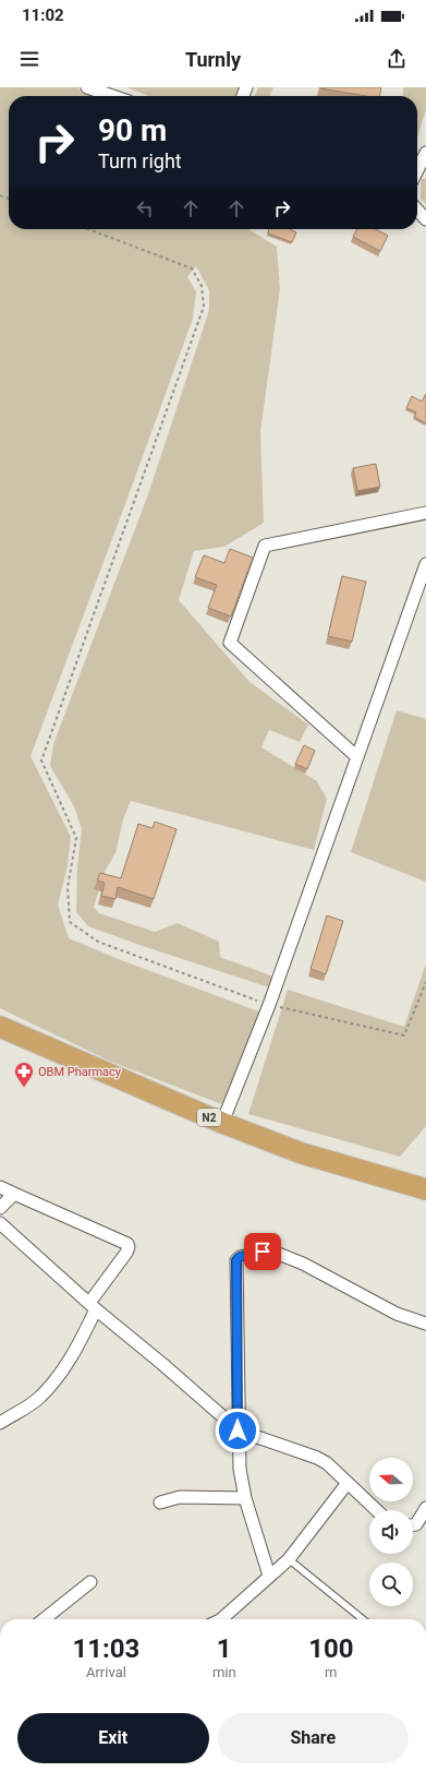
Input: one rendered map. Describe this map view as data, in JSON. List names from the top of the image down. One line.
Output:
{"streets":{"highway":["N2"]},"places":{"pharmacy":["OBM Pharmacy"]},"north":"left","page":{"status":"11:02","header":"Turnly","turn":["90 m","Turn right"],"eta":["11:03","Arrival","1","min","100","m"],"buttons":["Exit","Share"]}}
